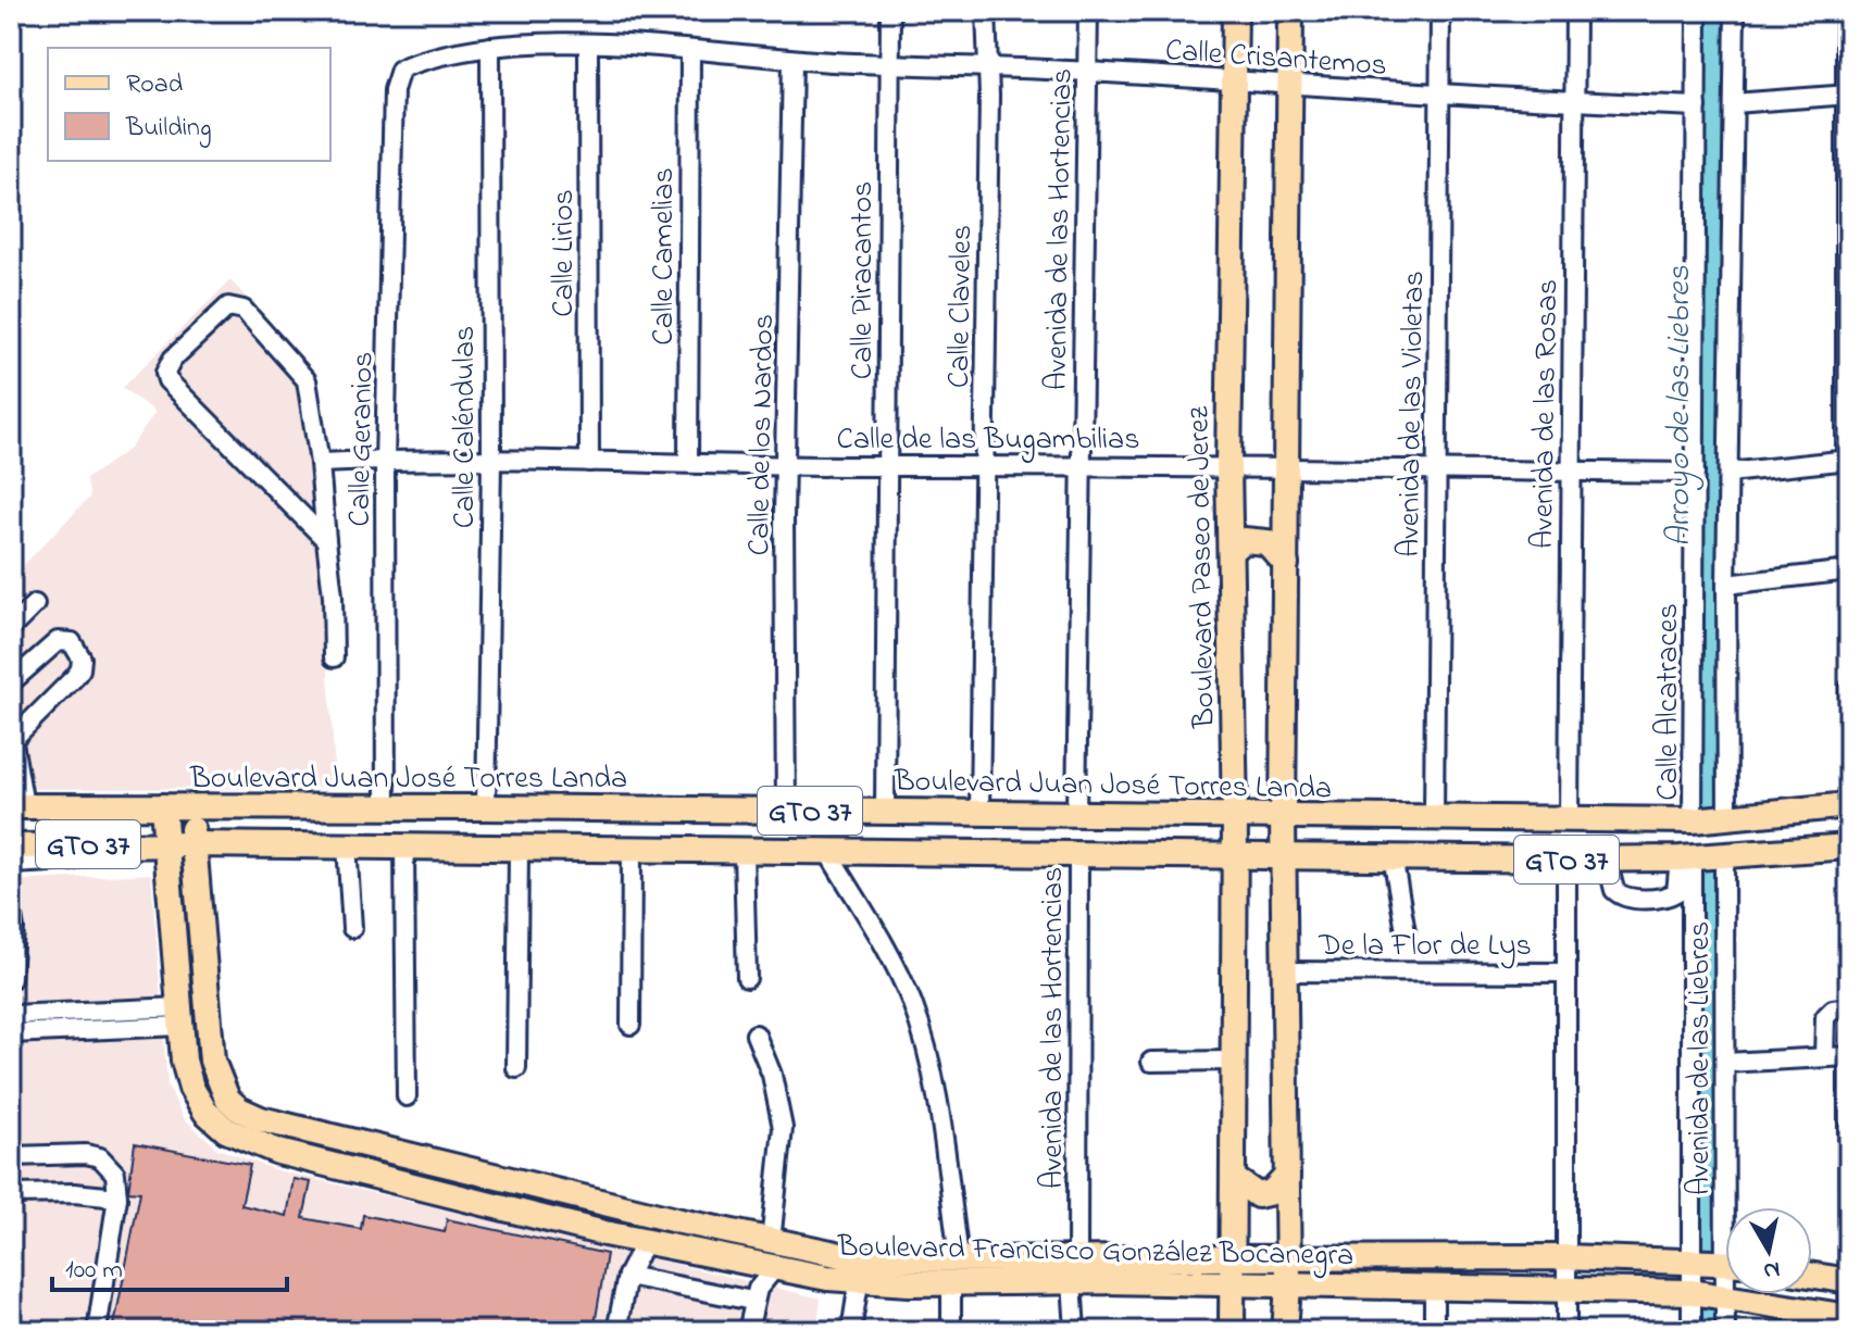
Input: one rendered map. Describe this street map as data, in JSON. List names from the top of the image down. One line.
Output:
{"streets":{"main road":["Boulevard Paseo de Jerez","Boulevard Juan José Torres Landa","GTO 37","Boulevard Francisco González Bocanegra"],"street":["Calle Crisantemos","Avenida de las Hortencias","Calle Lirios","Calle Camelias","Calle Piracantos","Calle Claveles","Avenida de las Violetas","Avenida de las Rosas","Calle Caléndulas","Calle de los Nardos","Calle de las Bugambilias","Calle Geranios","Calle Alcatraces","De la Flor de Lys","Avenida de las Liebres"]},"crossings":[["Calle Crisantemos","Avenida de las Hortencias"],["Calle Crisantemos","Calle Lirios"],["Calle Crisantemos","Calle Camelias"],["Calle Crisantemos","Calle Piracantos"],["Calle Crisantemos","Calle Claveles"],["Calle Crisantemos","Avenida de las Violetas"],["Calle Crisantemos","Avenida de las Rosas"],["Calle Crisantemos","Calle Caléndulas"],["Calle Crisantemos","Calle de los Nardos"],["Calle Crisantemos","Calle Geranios"],["Calle Crisantemos","Boulevard Paseo de Jerez"],["Calle Crisantemos","Calle Alcatraces"],["Avenida de las Hortencias","Calle de las Bugambilias"],["Avenida de las Hortencias","Boulevard Juan José Torres Landa"],["Avenida de las Hortencias","GTO 37"],["Avenida de las Hortencias","Boulevard Francisco González Bocanegra"],["Calle Lirios","Calle de las Bugambilias"],["Calle Camelias","Calle de las Bugambilias"],["Calle Piracantos","Calle de las Bugambilias"],["Calle Piracantos","Boulevard Juan José Torres Landa"],["Calle Claveles","Calle de las Bugambilias"],["Calle Claveles","Boulevard Juan José Torres Landa"],["Avenida de las Violetas","Calle de las Bugambilias"],["Avenida de las Violetas","Boulevard Juan José Torres Landa"],["Avenida de las Rosas","Calle de las Bugambilias"],["Avenida de las Rosas","Boulevard Juan José Torres Landa"],["Calle Caléndulas","Calle de las Bugambilias"],["Calle Caléndulas","Boulevard Juan José Torres Landa"],["Calle de los Nardos","Calle de las Bugambilias"],["Calle de los Nardos","Boulevard Juan José Torres Landa"],["Calle de las Bugambilias","Calle Geranios"],["Calle de las Bugambilias","Boulevard Paseo de Jerez"],["Calle de las Bugambilias","Calle Alcatraces"],["Calle Geranios","Boulevard Juan José Torres Landa"],["Boulevard Paseo de Jerez","Boulevard Juan José Torres Landa"],["Boulevard Paseo de Jerez","GTO 37"],["Boulevard Paseo de Jerez","Boulevard Francisco González Bocanegra"],["Calle Alcatraces","Boulevard Juan José Torres Landa"],["Boulevard Juan José Torres Landa","Boulevard Francisco González Bocanegra"],["GTO 37","Avenida de las Liebres"],["GTO 37","Boulevard Francisco González Bocanegra"],["Avenida de las Liebres","Boulevard Francisco González Bocanegra"]],"water":["Arroyo de las Liebres"],"legend":["Road","Building"],"scale_bar":"100 m","north":"bottom"}
